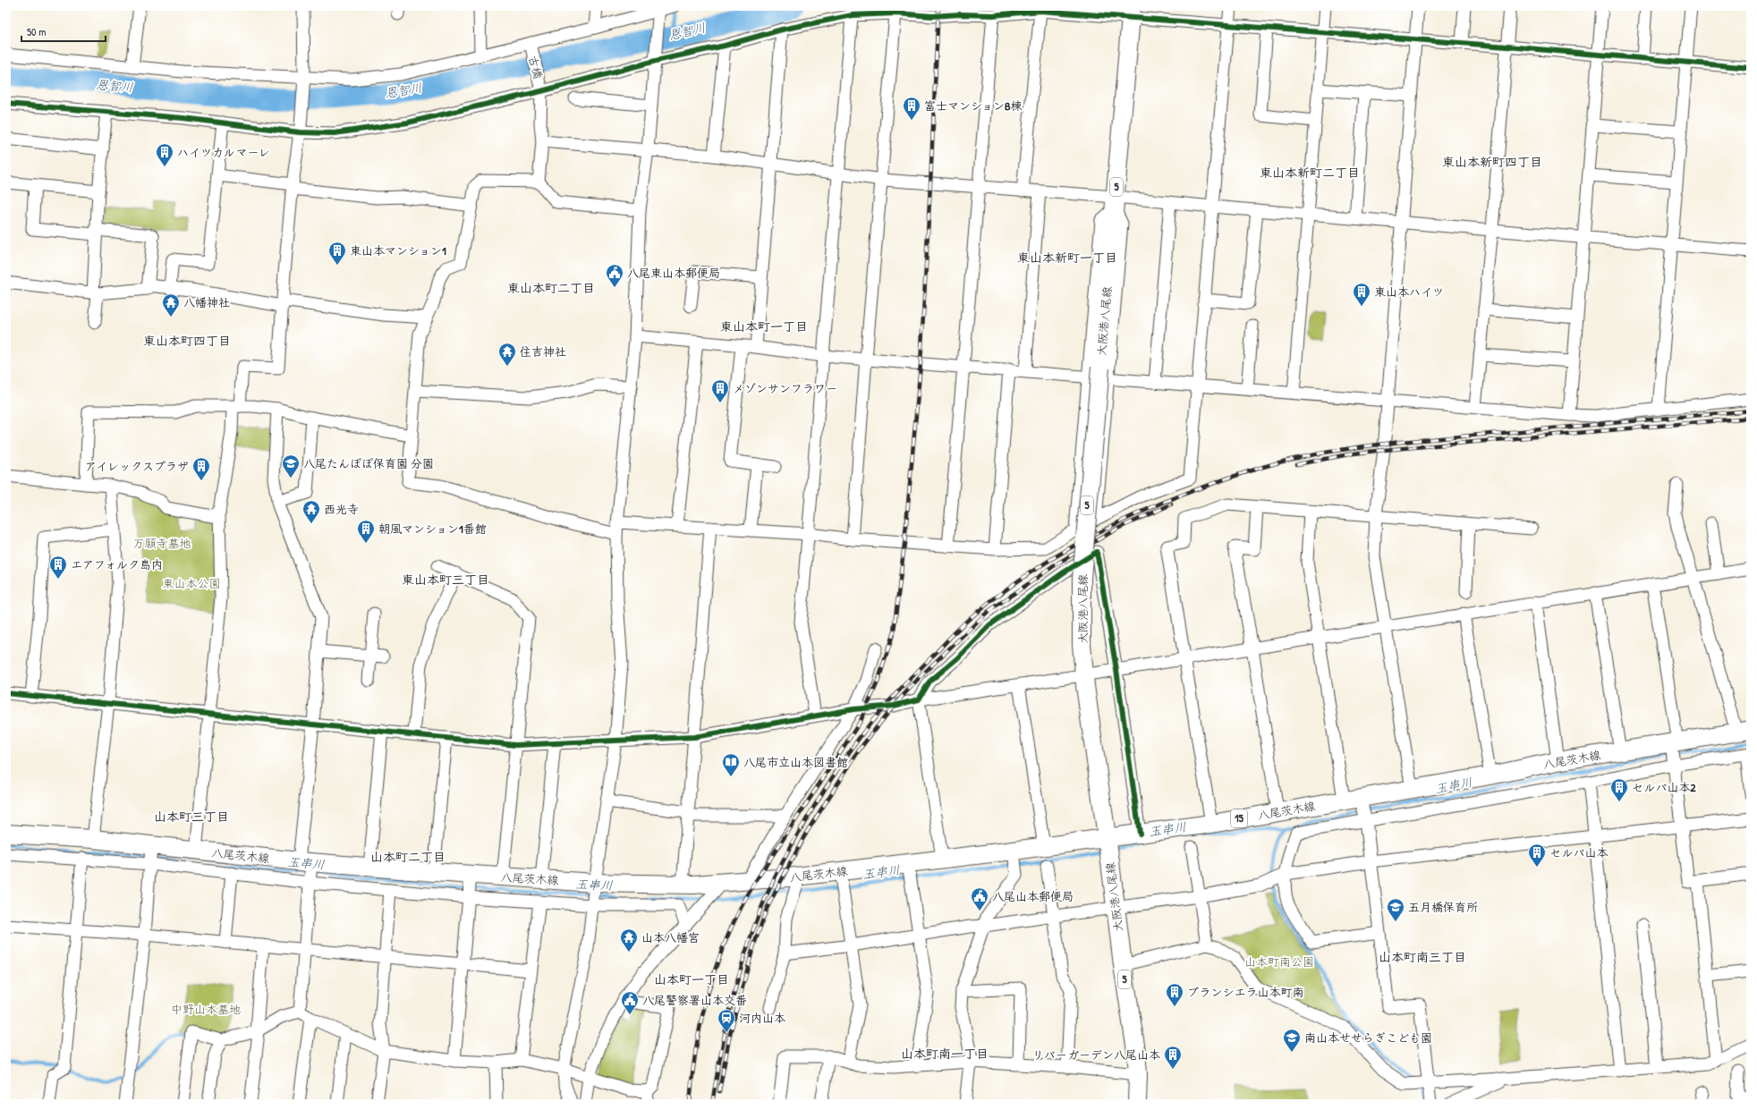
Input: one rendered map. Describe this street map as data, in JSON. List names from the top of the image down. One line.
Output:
{"streets":{"main road":["5","大阪港八尾線","八尾茨木線","15"],"street":["古橋"]},"crossings":[["大阪港八尾線","八尾茨木線"]],"districts":["東山本新町四丁目","東山本新町二丁目","東山本新町一丁目","東山本町二丁目","東山本町一丁目","東山本町四丁目","東山本町三丁目","山本町三丁目","山本町二丁目","山本町南三丁目","山本町一丁目","山本町南一丁目"],"water":["恩智川","玉串川"],"parks":["万願寺墓地","東山本公園","山本町南公園","中野山本墓地"],"places":{"building":["富士マンションB棟","ハイツカルマーレ","東山本マンション1","東山本ハイツ","メゾンサンフラワー","アイレックスプラザ","朝風マンション1番館","エアフォルク島内","セルバ山本2","セルバ山本","ブランシエラ山本町南","リバーガーデン八尾山本"],"public building":["八尾東山本郵便局","八尾山本郵便局","八尾警察署山本交番"],"temple":["八幡神社","住吉神社","西光寺","山本八幡宮"],"school or university":["八尾たんぽぽ保育園 分園","五月橋保育所","南山本せせらぎこども園"],"library":["八尾市立山本図書館"],"station":["河内山本"]},"scale_bar":"50 m"}
